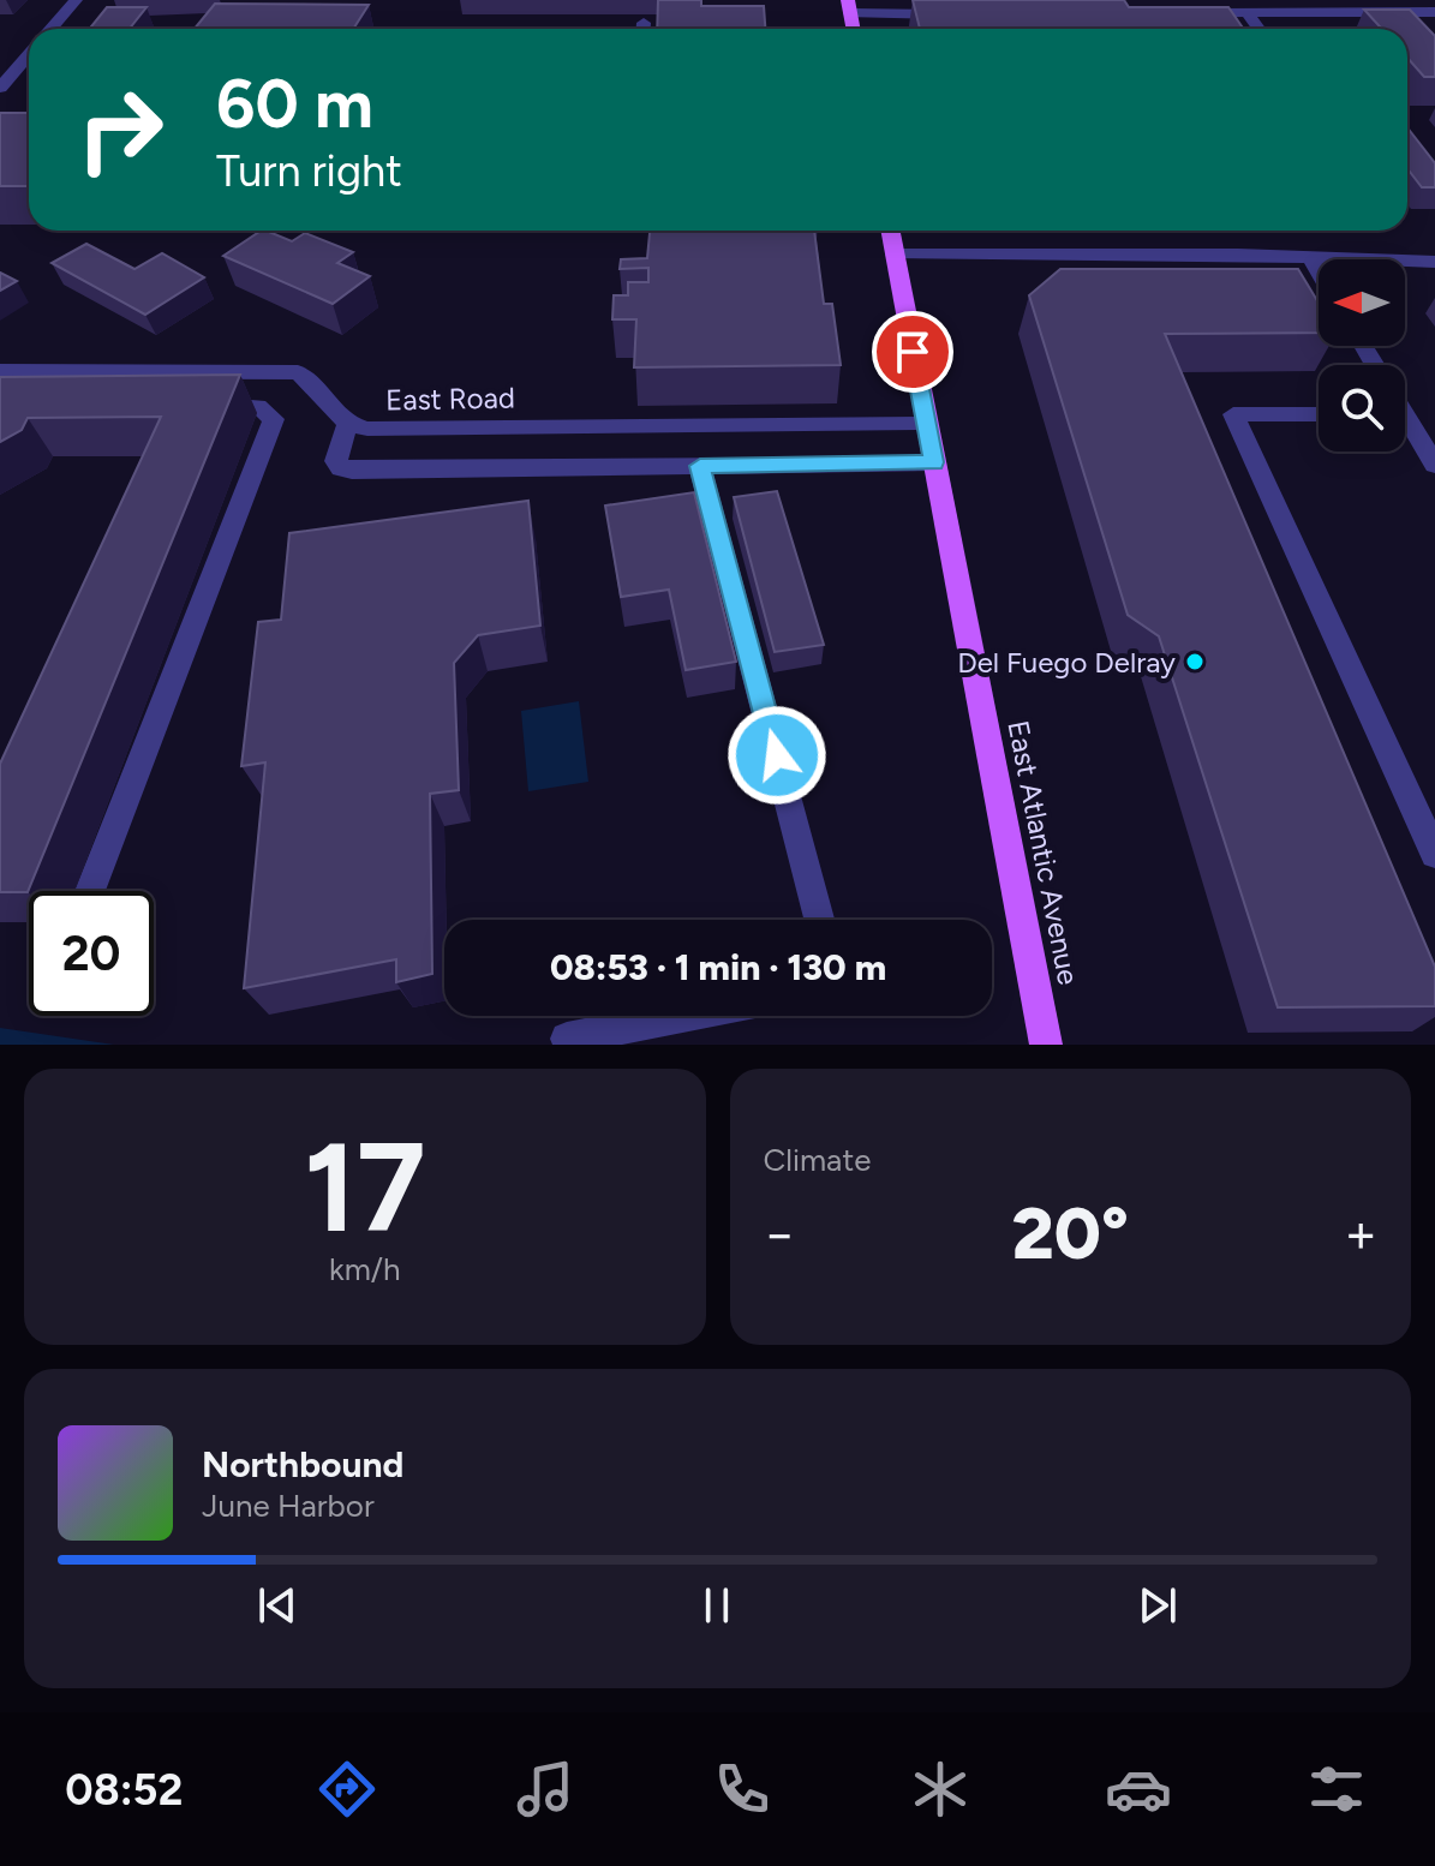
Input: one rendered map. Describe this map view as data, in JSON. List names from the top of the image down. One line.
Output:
{"streets":{"main road":["East Atlantic Avenue"],"street":["East Road"]},"crossings":[["East Road","East Atlantic Avenue"]],"places":["Del Fuego Delray"],"north":"left","page":{"turn":["60 m","Turn right"],"limit":"20","trip":"08:53 · 1 min · 130 m","tile":[["17","km/h"],"Climate"],"heat":["−","20°","+"],"song":["Northbound","June Harbor"],"tabs":"08:52"}}
